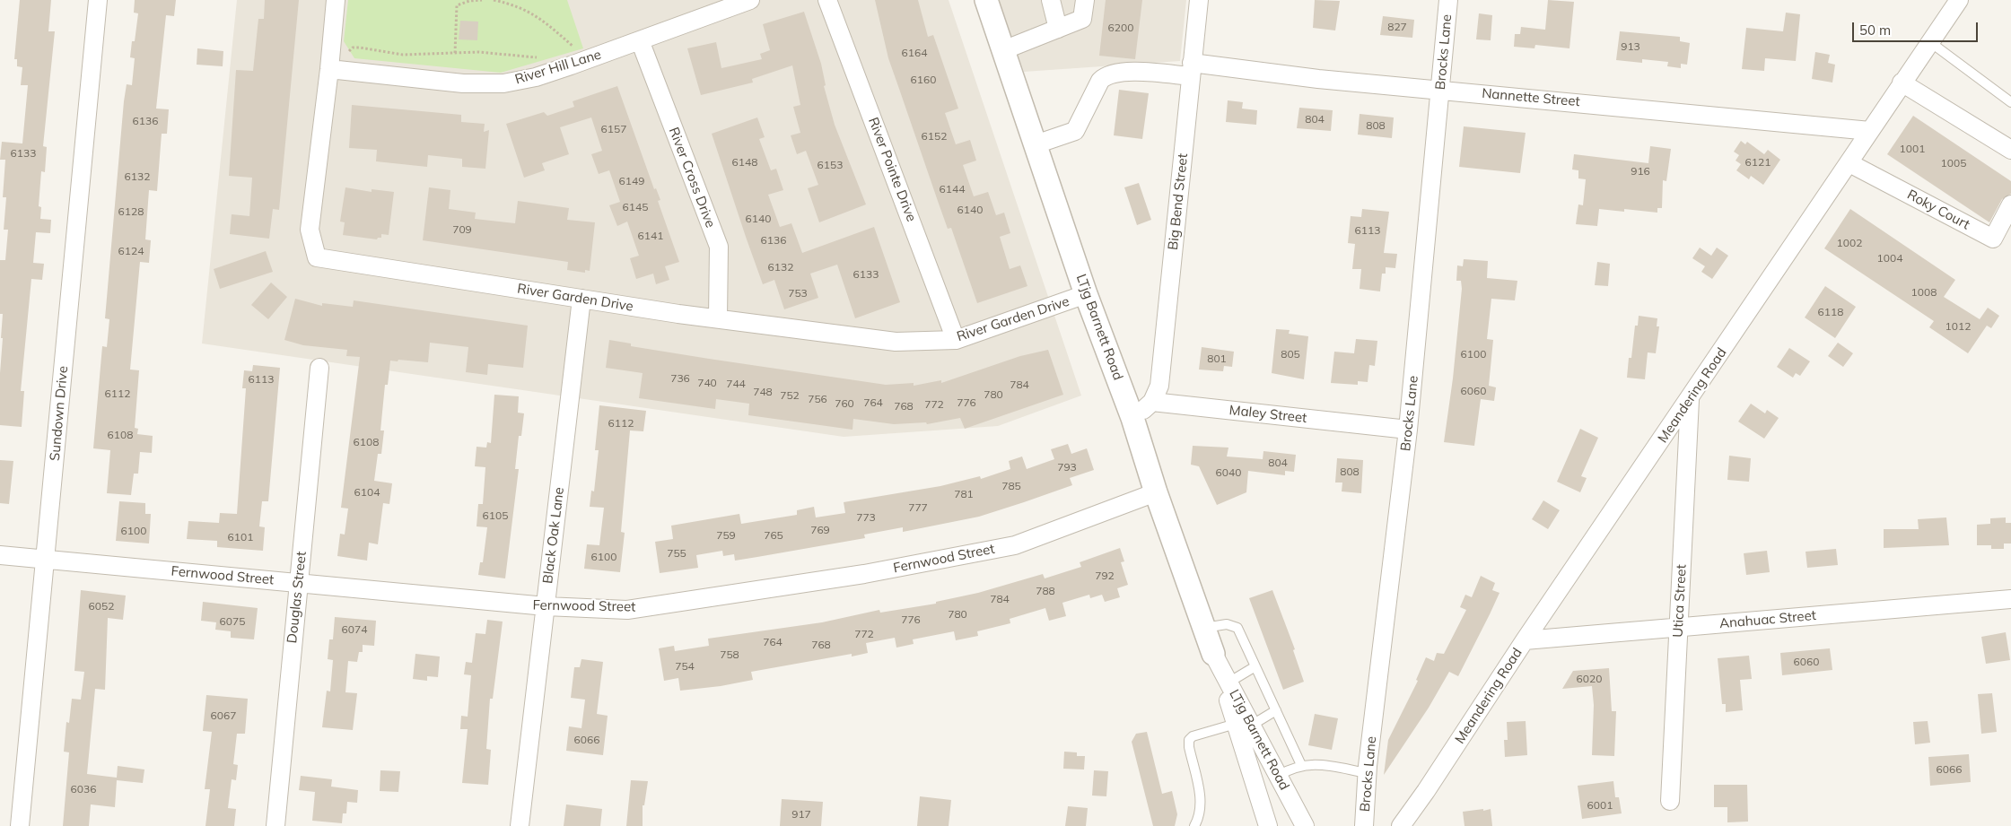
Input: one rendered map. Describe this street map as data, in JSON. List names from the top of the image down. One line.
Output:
{"streets":{"street":["Brocks Lane","River Hill Lane","Nannette Street","River Pointe Drive","River Cross Drive","Big Bend Street","Roky Court","River Garden Drive","LTjg Barnett Road","Meandering Road","Sundown Drive","Maley Street","Black Oak Lane","Fernwood Street","Douglas Street","Utica Street","Anahuac Street"]},"crossings":[["Brocks Lane","Nannette Street"],["Brocks Lane","Maley Street"],["River Hill Lane","River Cross Drive"],["River Hill Lane","River Garden Drive"],["Nannette Street","Big Bend Street"],["Nannette Street","LTjg Barnett Road"],["Nannette Street","Meandering Road"],["River Pointe Drive","River Garden Drive"],["River Cross Drive","River Garden Drive"],["Big Bend Street","Maley Street"],["Roky Court","Meandering Road"],["River Garden Drive","LTjg Barnett Road"],["River Garden Drive","Black Oak Lane"],["LTjg Barnett Road","Fernwood Street"],["Meandering Road","Utica Street"],["Meandering Road","Anahuac Street"],["Sundown Drive","Fernwood Street"],["Black Oak Lane","Fernwood Street"],["Fernwood Street","Douglas Street"],["Utica Street","Anahuac Street"]],"house_numbers":["827","6200","913","6164","6160","804","6136","808","6157","6152","1001","6133","6148","6121","1005","6153","916","6132","6149","6144","6145","6140","6128","6140","709","6113","6141","6136","1002","6124","1004","6132","6133","1008","753","6118","1012","805","6100","801","736","6113","740","744","784","6060","748","6112","780","752","756","764","776","760","772","768","6112","6108","6108","804","793","808","6040","785","6104","781","777","6105","773","769","6100","759","765","6101","755","6100","792","788","784","6052","780","776","6075","6074","772","764","768","758","6060","754","6020","6067","6066","6066","6036","6001","917"],"scale_bar":"50 m"}
